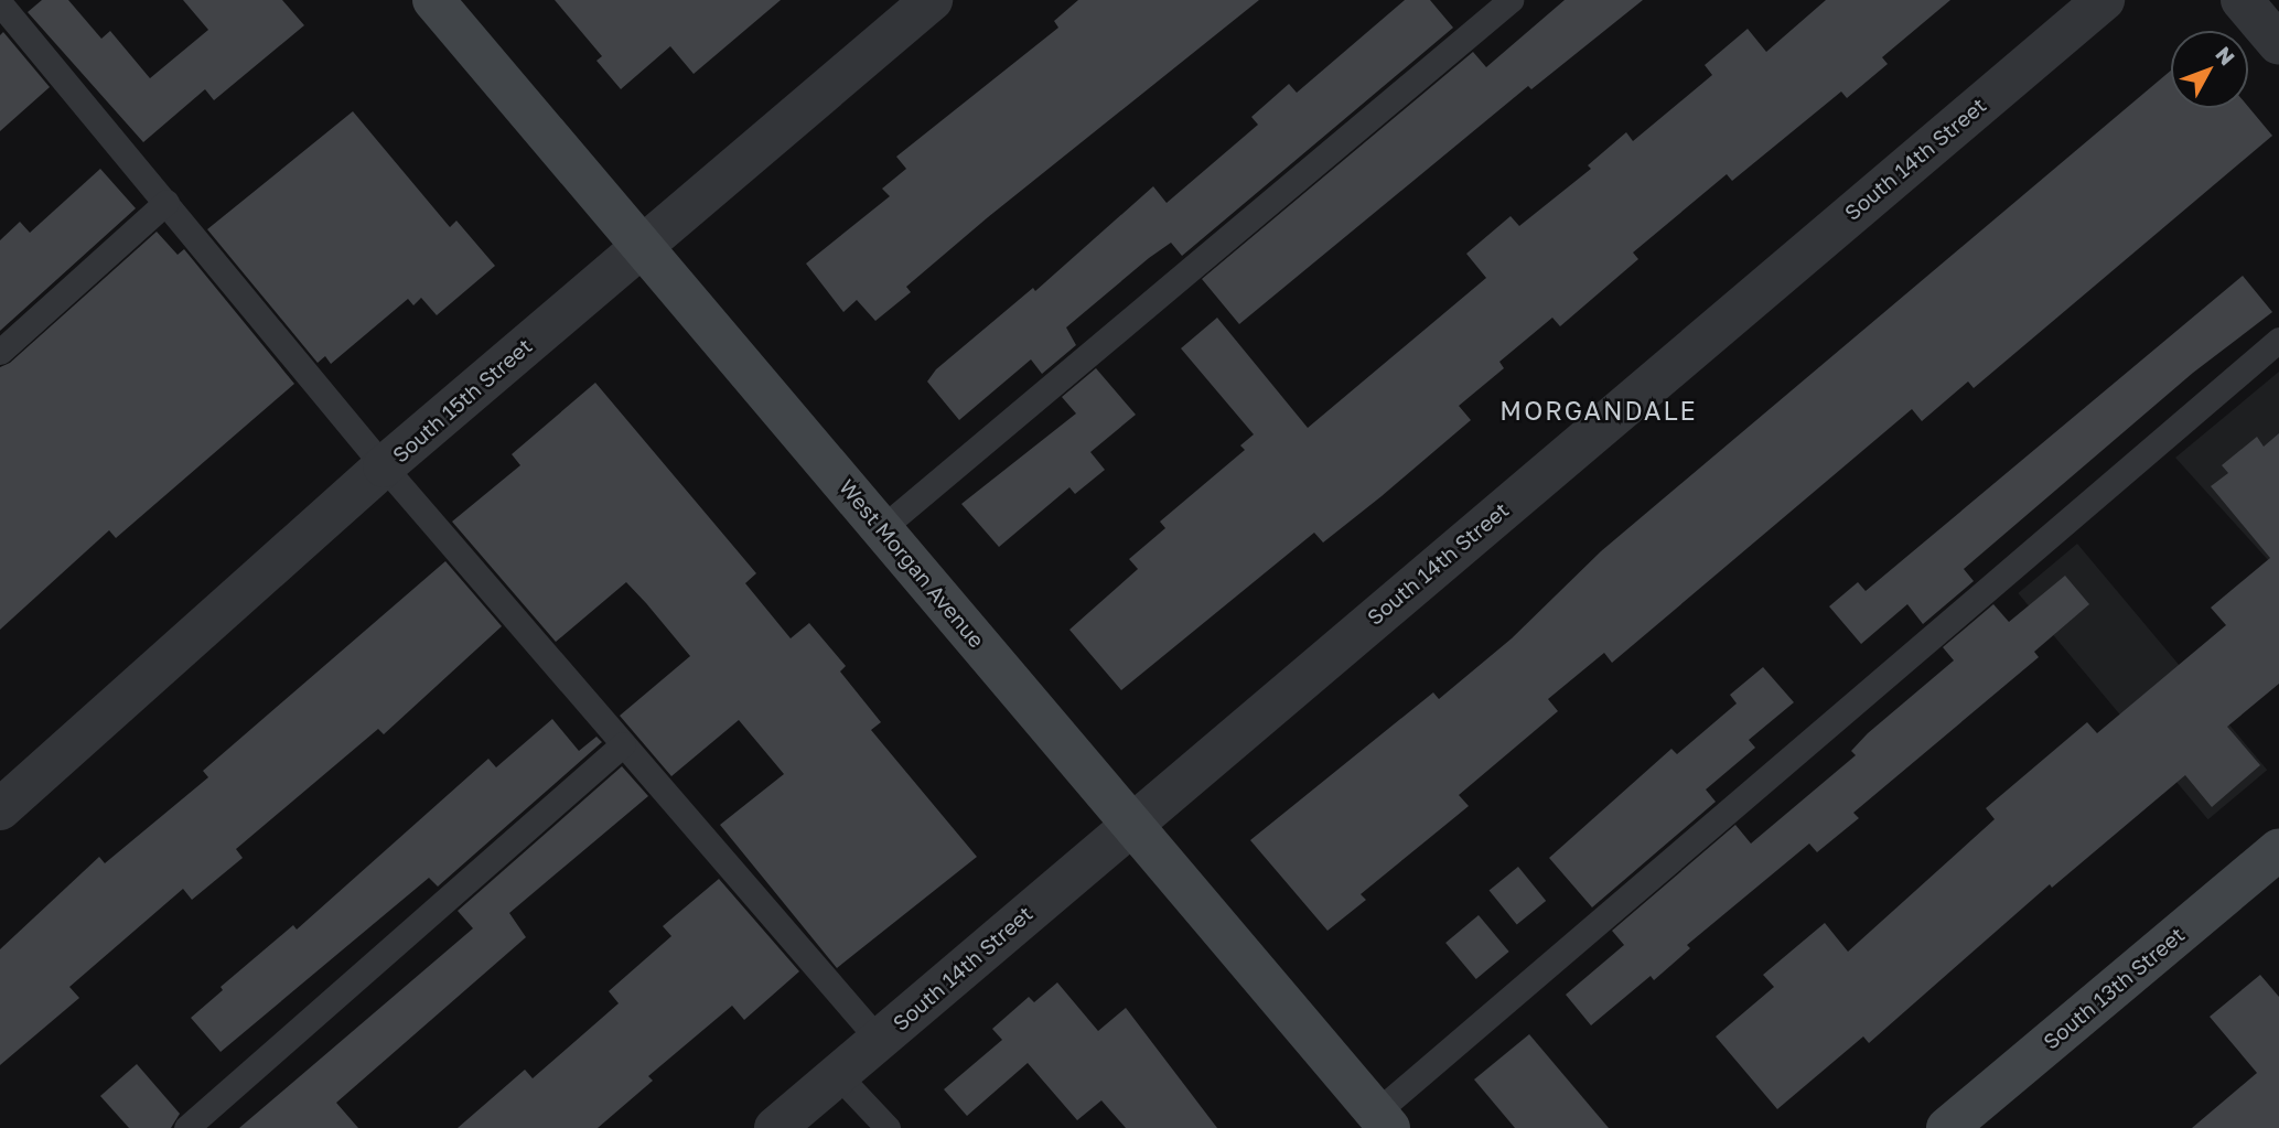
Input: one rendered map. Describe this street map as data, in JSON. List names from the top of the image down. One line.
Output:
{"streets":{"street":["South 14th Street","South 15th Street","West Morgan Avenue","South 13th Street"]},"crossings":[["South 14th Street","West Morgan Avenue"],["South 15th Street","West Morgan Avenue"]],"districts":["MORGANDALE"],"north":"top right"}
